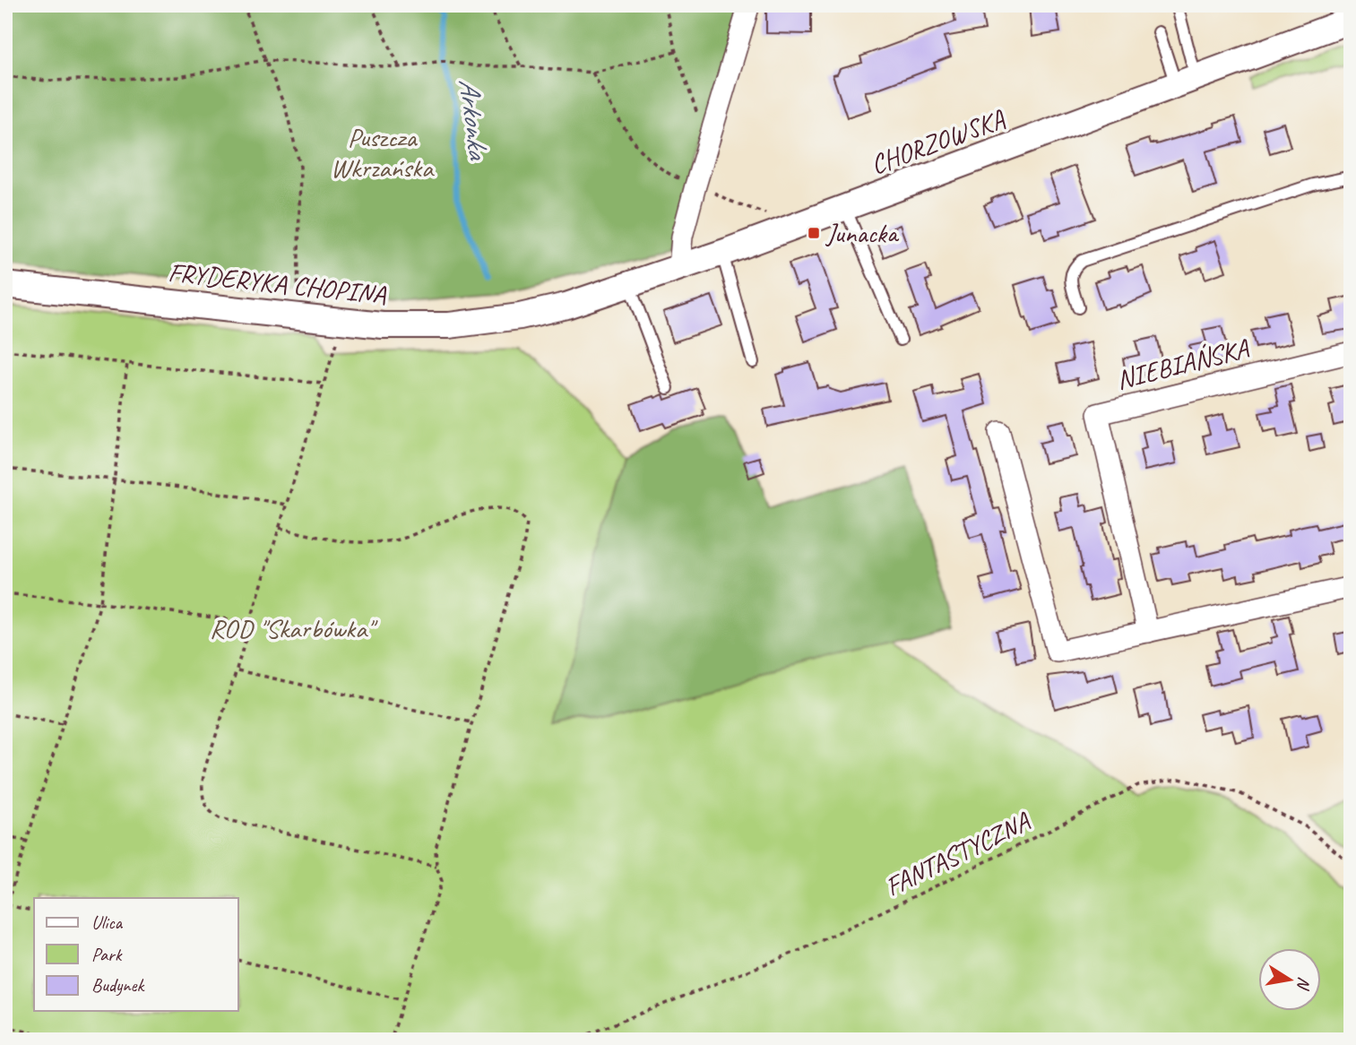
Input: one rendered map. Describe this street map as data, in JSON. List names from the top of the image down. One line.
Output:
{"streets":{"street":["CHORZOWSKA","FRYDERYKA CHOPINA","NIEBIAŃSKA"],"path":["FANTASTYCZNA"]},"crossings":[["CHORZOWSKA","FRYDERYKA CHOPINA"]],"water":["Arkonka"],"parks":["Puszcza Wkrzańska","ROD \"Skarbówka\""],"places":{"transit":["Junacka"]},"legend":["Ulica","Park","Budynek"],"north":"right"}
